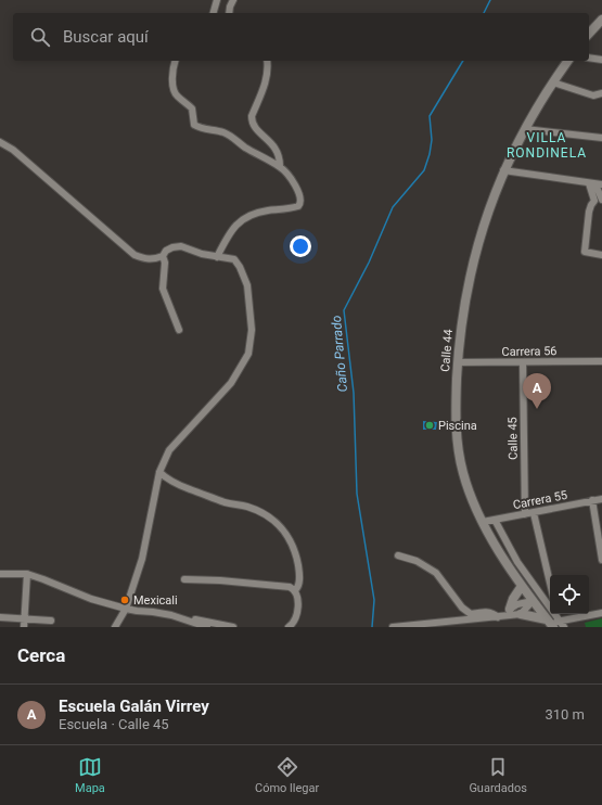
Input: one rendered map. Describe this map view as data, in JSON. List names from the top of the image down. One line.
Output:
{"streets":{"main road":["Calle 44"],"street":["Carrera 56","Calle 45","Carrera 55"]},"crossings":[["Calle 44","Carrera 56"],["Calle 44","Carrera 55"],["Carrera 56","Calle 45"],["Calle 45","Carrera 55"]],"districts":["VILLA RONDINELA"],"water":["Caño Parrado"],"places":["Piscina","Mexicali"],"page":{"search":"Buscar aquí","pins":"A","heading":"Cerca","list":[{"mark":"A","name":"Escuela Galán Virrey","note":"Escuela · Calle 45","value":"310 m"}],"nav":["Mapa","Cómo llegar","Guardados"]}}
